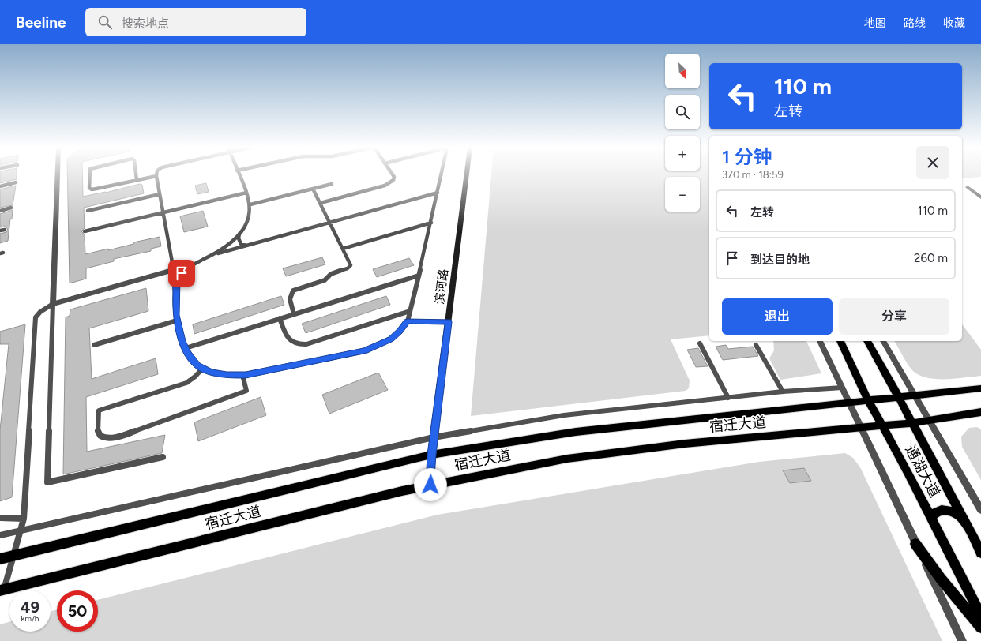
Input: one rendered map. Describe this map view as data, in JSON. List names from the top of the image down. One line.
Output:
{"streets":{"main road":["滨河路","宿迁大道","通湖大道"]},"crossings":[["滨河路","宿迁大道"],["宿迁大道","通湖大道"]],"north":"bottom right","page":{"header":"Beeline","search":"搜索地点","nav":["地图","路线","收藏"],"map_buttons":["+","−"],"turn":["110 m","左转"],"heading":["1 分钟","370 m · 18:59"],"list":[{"name":"左转","value":"110 m"},{"name":"到达目的地","value":"260 m"}],"buttons":["退出","分享"],"speed":"49 km/h","limit":"50"}}
